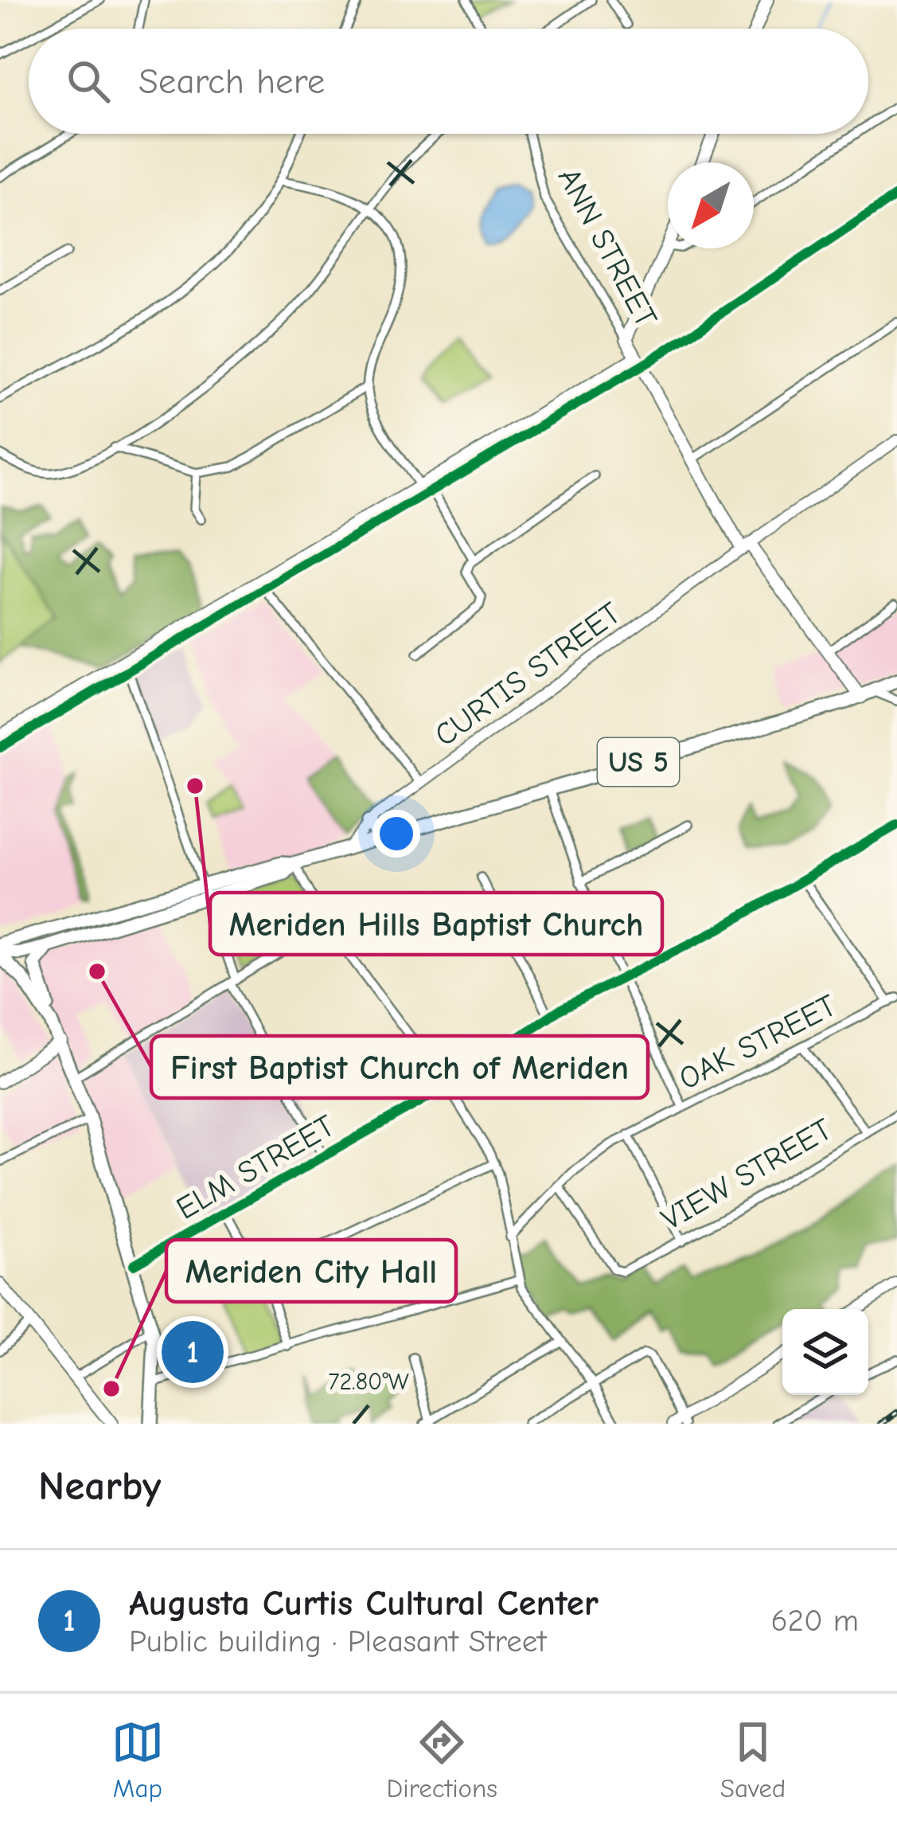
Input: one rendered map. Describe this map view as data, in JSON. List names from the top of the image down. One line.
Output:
{"streets":{"main road":["ANN STREET","US 5"],"street":["CURTIS STREET","OAK STREET","ELM STREET","VIEW STREET"]},"crossings":[["ANN STREET","CURTIS STREET"],["ANN STREET","US 5"],["CURTIS STREET","US 5"],["OAK STREET","VIEW STREET"]],"places":["Meriden Hills Baptist Church","First Baptist Church of Meriden","Meriden City Hall"],"north":"bottom left","page":{"search":"Search here","pins":"1","heading":"Nearby","list":[{"mark":"1","name":"Augusta Curtis Cultural Center","note":"Public building · Pleasant Street","value":"620 m"}],"nav":["Map","Directions","Saved"]},"coordinates":["72.80°W"]}
